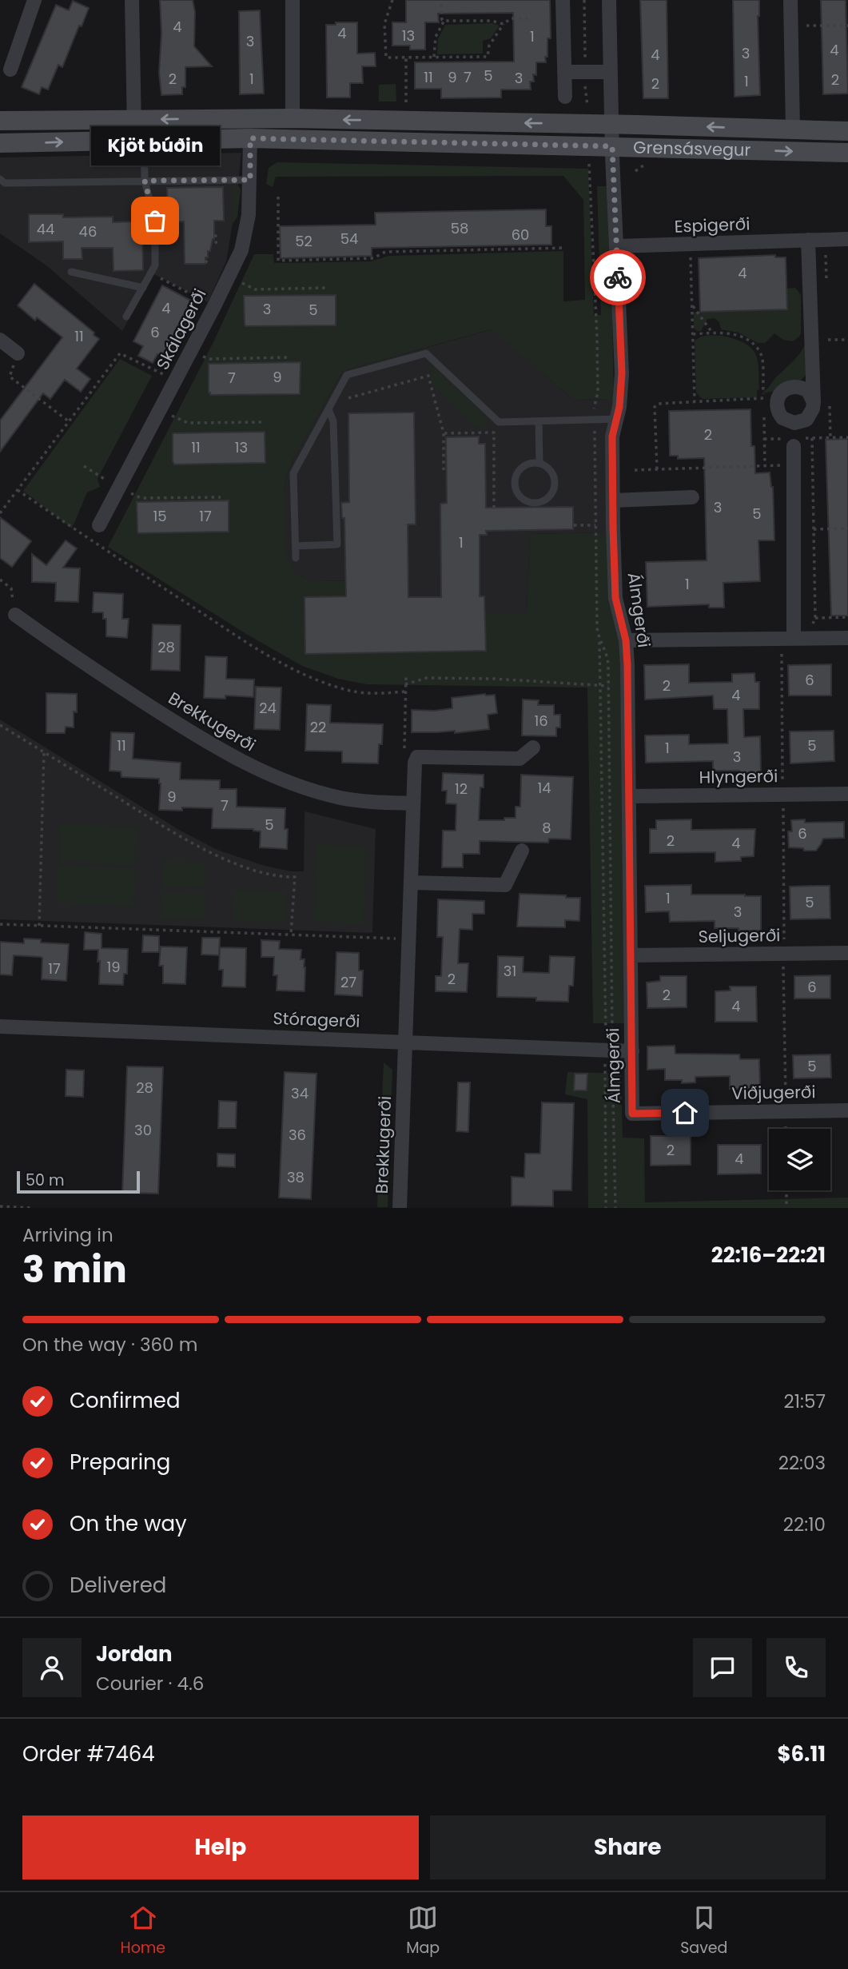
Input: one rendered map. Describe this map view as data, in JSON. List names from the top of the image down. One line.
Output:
{"streets":{"main road":["Grensásvegur"],"street":["Espigerði","Skálagerði","Álmgerði","Brekkugerði","Hlyngerði","Seljugerði","Stóragerði","Viðjugerði"]},"crossings":[["Grensásvegur","Skálagerði"],["Grensásvegur","Álmgerði"],["Espigerði","Álmgerði"],["Álmgerði","Hlyngerði"],["Álmgerði","Seljugerði"],["Álmgerði","Stóragerði"],["Álmgerði","Viðjugerði"],["Brekkugerði","Stóragerði"]],"places":["Kjöt búðin"],"house_numbers":["4","4","13","1","3","4","3","4","5","11","9","7","3","2","1","2","1","2","58","44","46","60","54","52","4","4","3","5","6","11","9","7","2","11","13","3","5","15","17","1","1","28","6","2","4","24","16","22","11","5","1","3","14","12","9","7","5","8","6","2","4","1","5","3","19","17","31","2","27","6","2","4","5","28","34","30","36","2","4","38"],"scale_bar":"50 m","page":{"bubble":"Kjöt búðin","scale":"50 m","heading":["3 min","Arriving in","22:16–22:21"],"panel":["Jordan","Courier · 4.6","Order #7464","$6.11"],"bar":"On the way · 360 m","list":[["Confirmed","21:57"],["Preparing","22:03"],["On the way","22:10"],"Delivered"],"buttons":["Help","Share"],"tabs":["Home","Map","Saved"]}}
